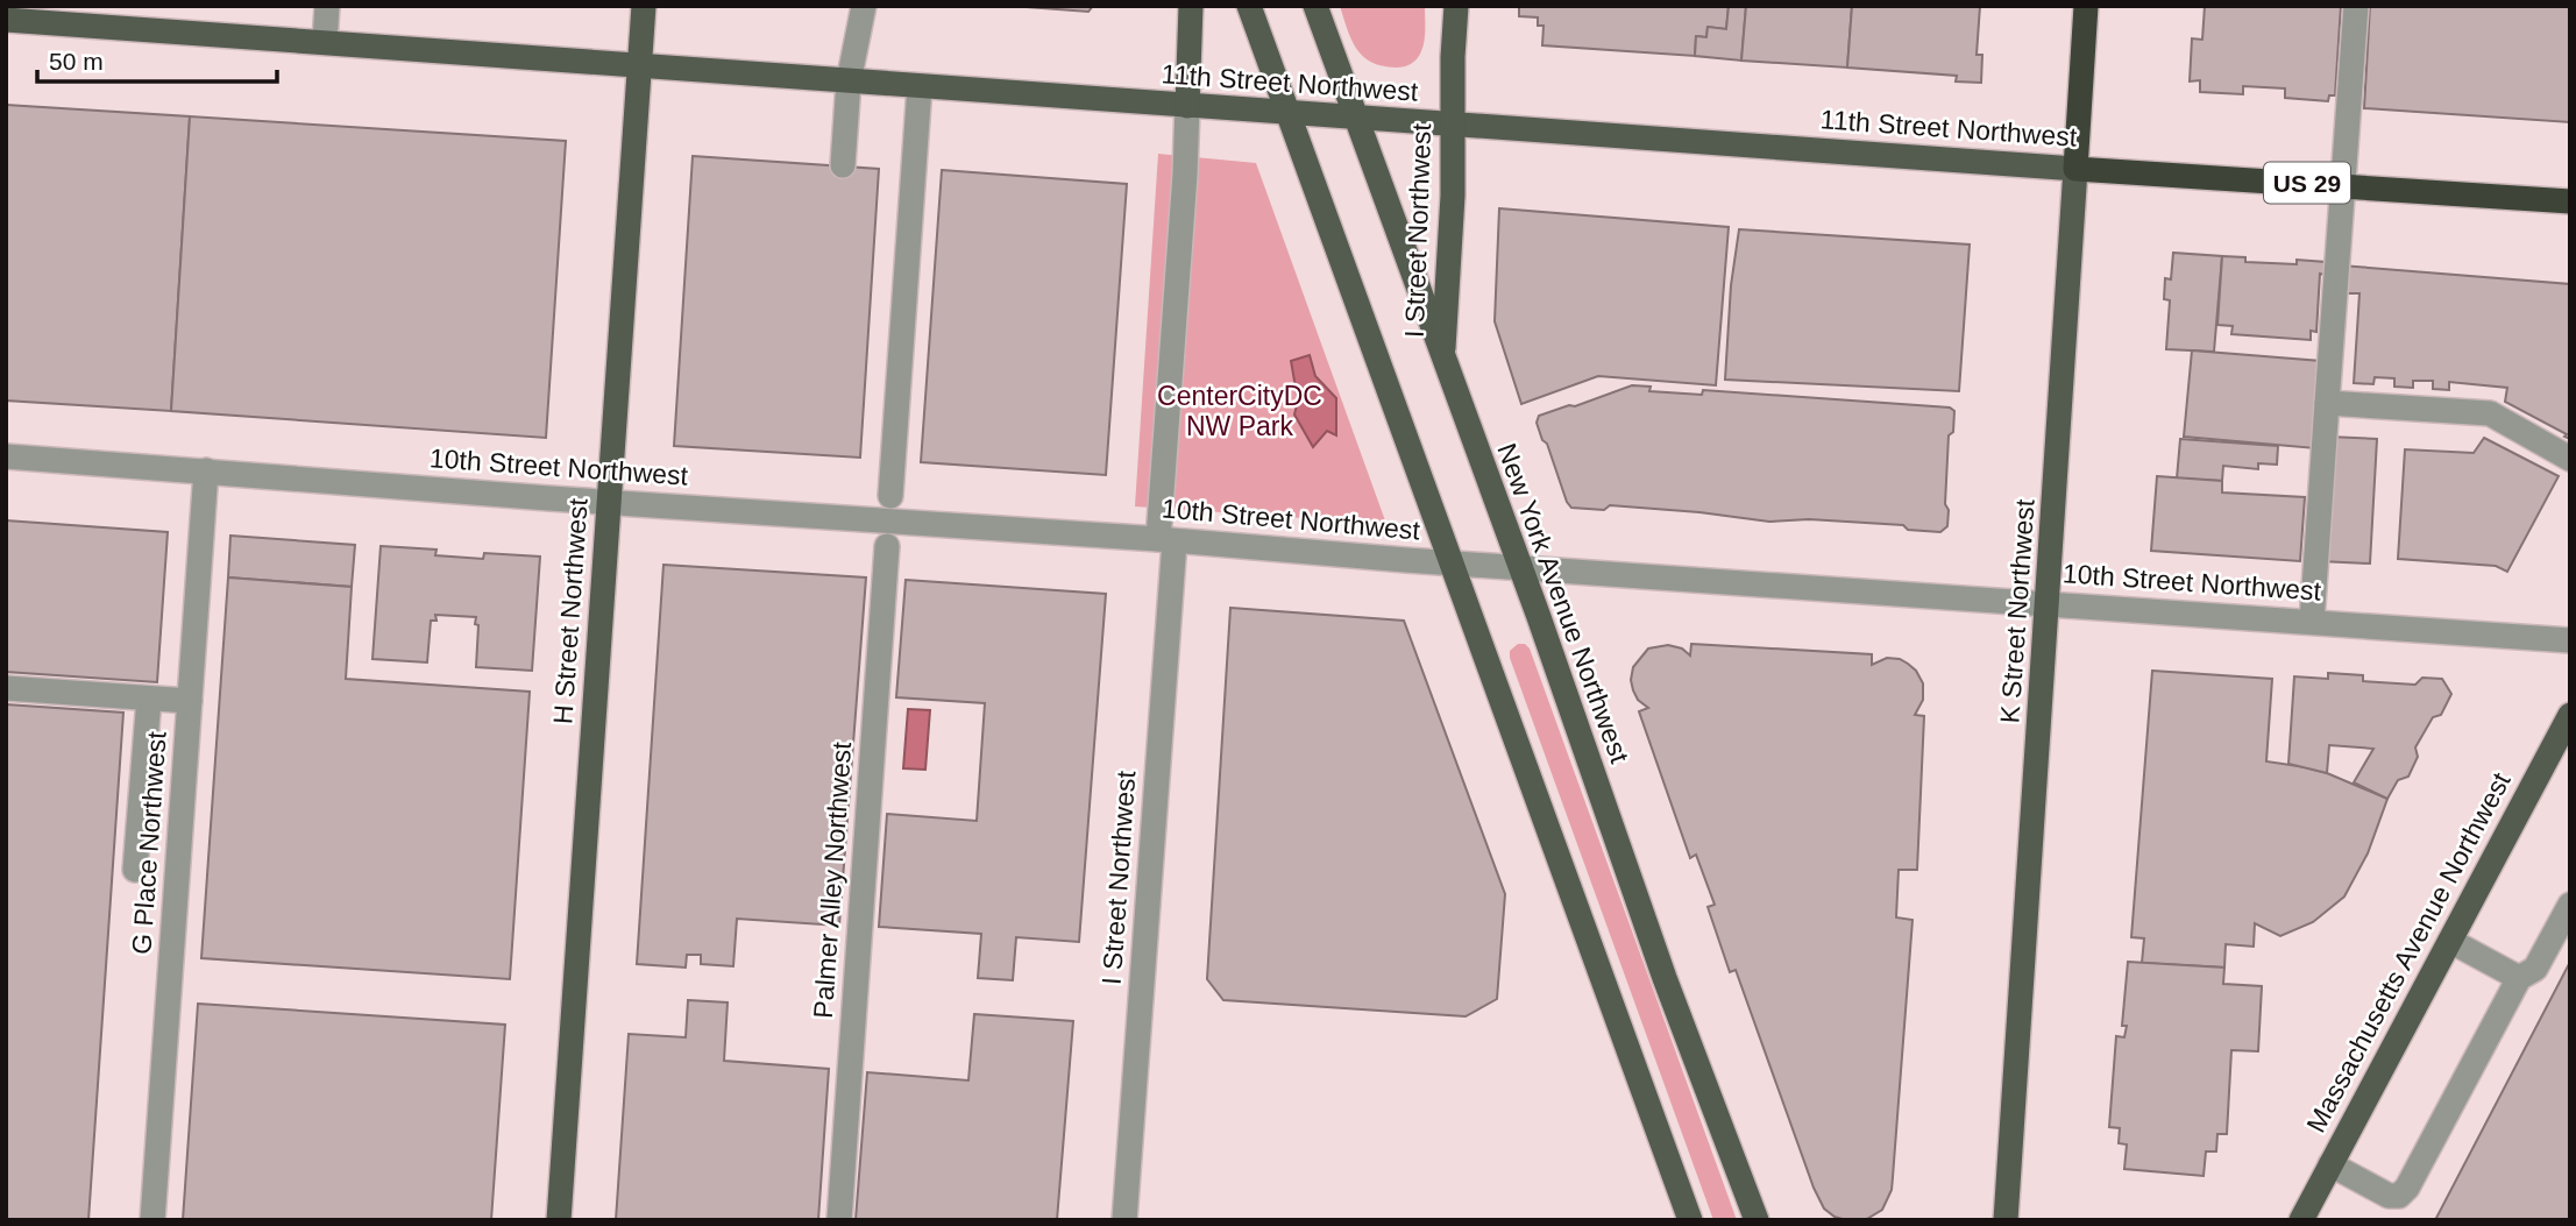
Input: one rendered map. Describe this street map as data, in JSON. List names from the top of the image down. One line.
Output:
{"streets":{"highway":["11th Street Northwest","US 29","K Street Northwest"],"main road":["I Street Northwest","New York Avenue Northwest","H Street Northwest","Massachusetts Avenue Northwest"],"street":["10th Street Northwest","G Place Northwest","Palmer Alley Northwest"]},"crossings":[["11th Street Northwest","I Street Northwest"],["11th Street Northwest","New York Avenue Northwest"],["11th Street Northwest","H Street Northwest"],["11th Street Northwest","K Street Northwest"],["I Street Northwest","10th Street Northwest"],["I Street Northwest","New York Avenue Northwest"],["10th Street Northwest","New York Avenue Northwest"],["10th Street Northwest","H Street Northwest"],["10th Street Northwest","K Street Northwest"],["10th Street Northwest","G Place Northwest"]],"parks":["CenterCityDC NW Park"],"scale_bar":"50 m"}
